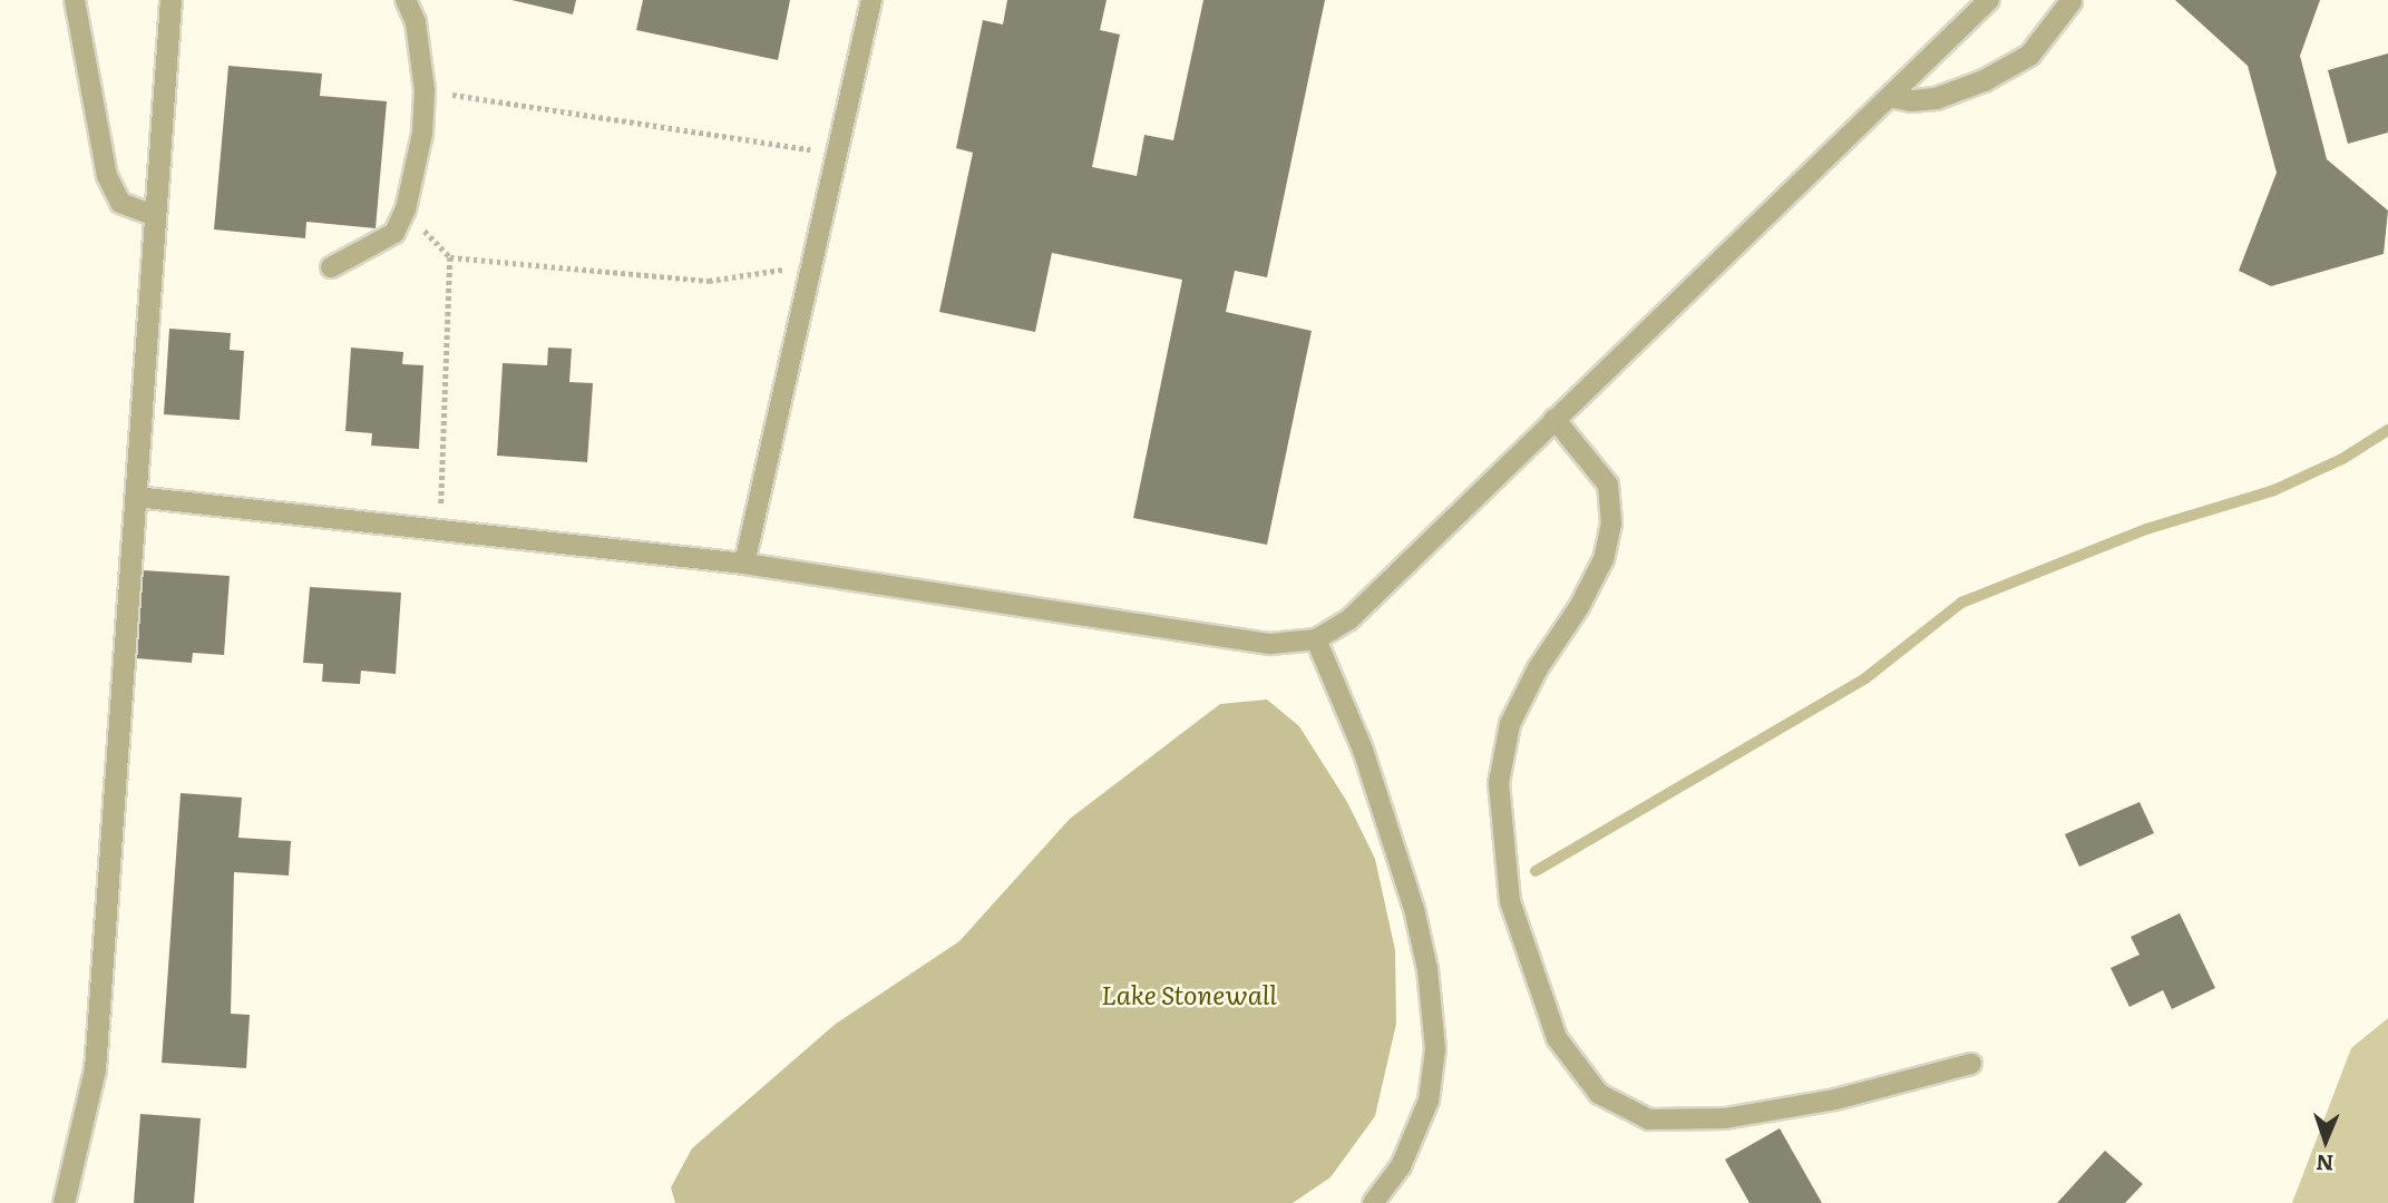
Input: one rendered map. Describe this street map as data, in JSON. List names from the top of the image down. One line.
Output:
{"water":["Lake Stonewall"],"north":"bottom"}
